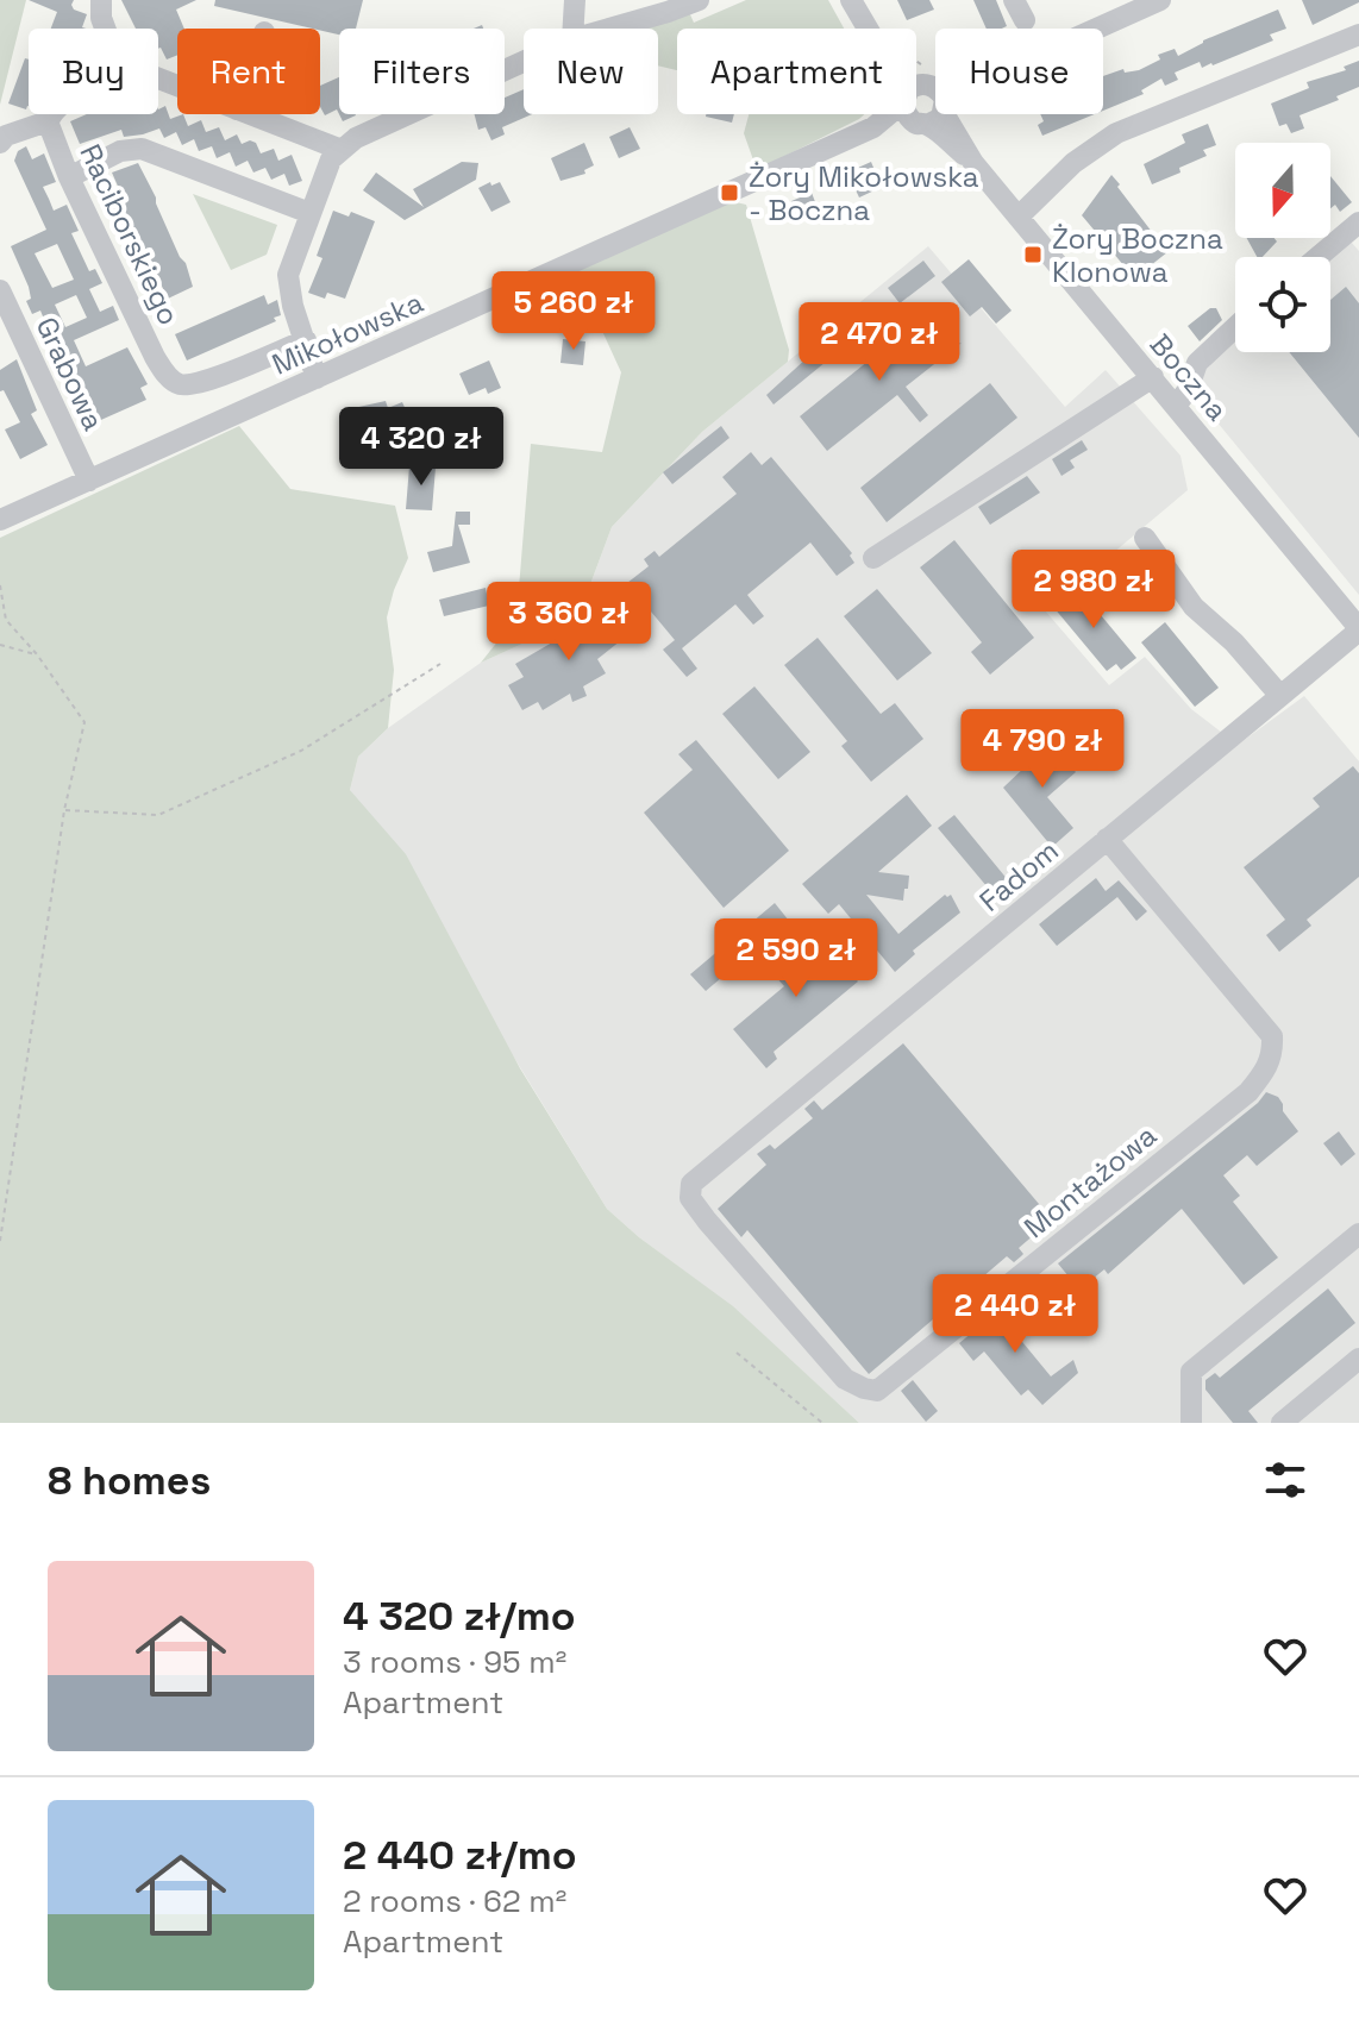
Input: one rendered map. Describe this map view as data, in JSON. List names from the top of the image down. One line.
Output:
{"streets":{"street":["Raciborskiego","Mikołowska","Grabowa","Boczna","Fadom","Montażowa"]},"crossings":[["Mikołowska","Grabowa"],["Mikołowska","Boczna"],["Boczna","Fadom"],["Fadom","Montażowa"]],"places":{"transit":["Żory Mikołowska - Boczna","Żory Boczna Klonowa"]},"north":"bottom","page":{"chip":["Buy","Rent","Filters","New","Apartment","House"],"price":["5 260 zł","2 470 zł","4 320 zł","2 980 zł","3 360 zł","4 790 zł","2 590 zł","2 440 zł"],"heading":"8 homes","list":[{"name":"4 320 zł/mo","note":"3 rooms · 95 m² · Apartment"},{"name":"2 440 zł/mo","note":"2 rooms · 62 m² · Apartment"}]}}
